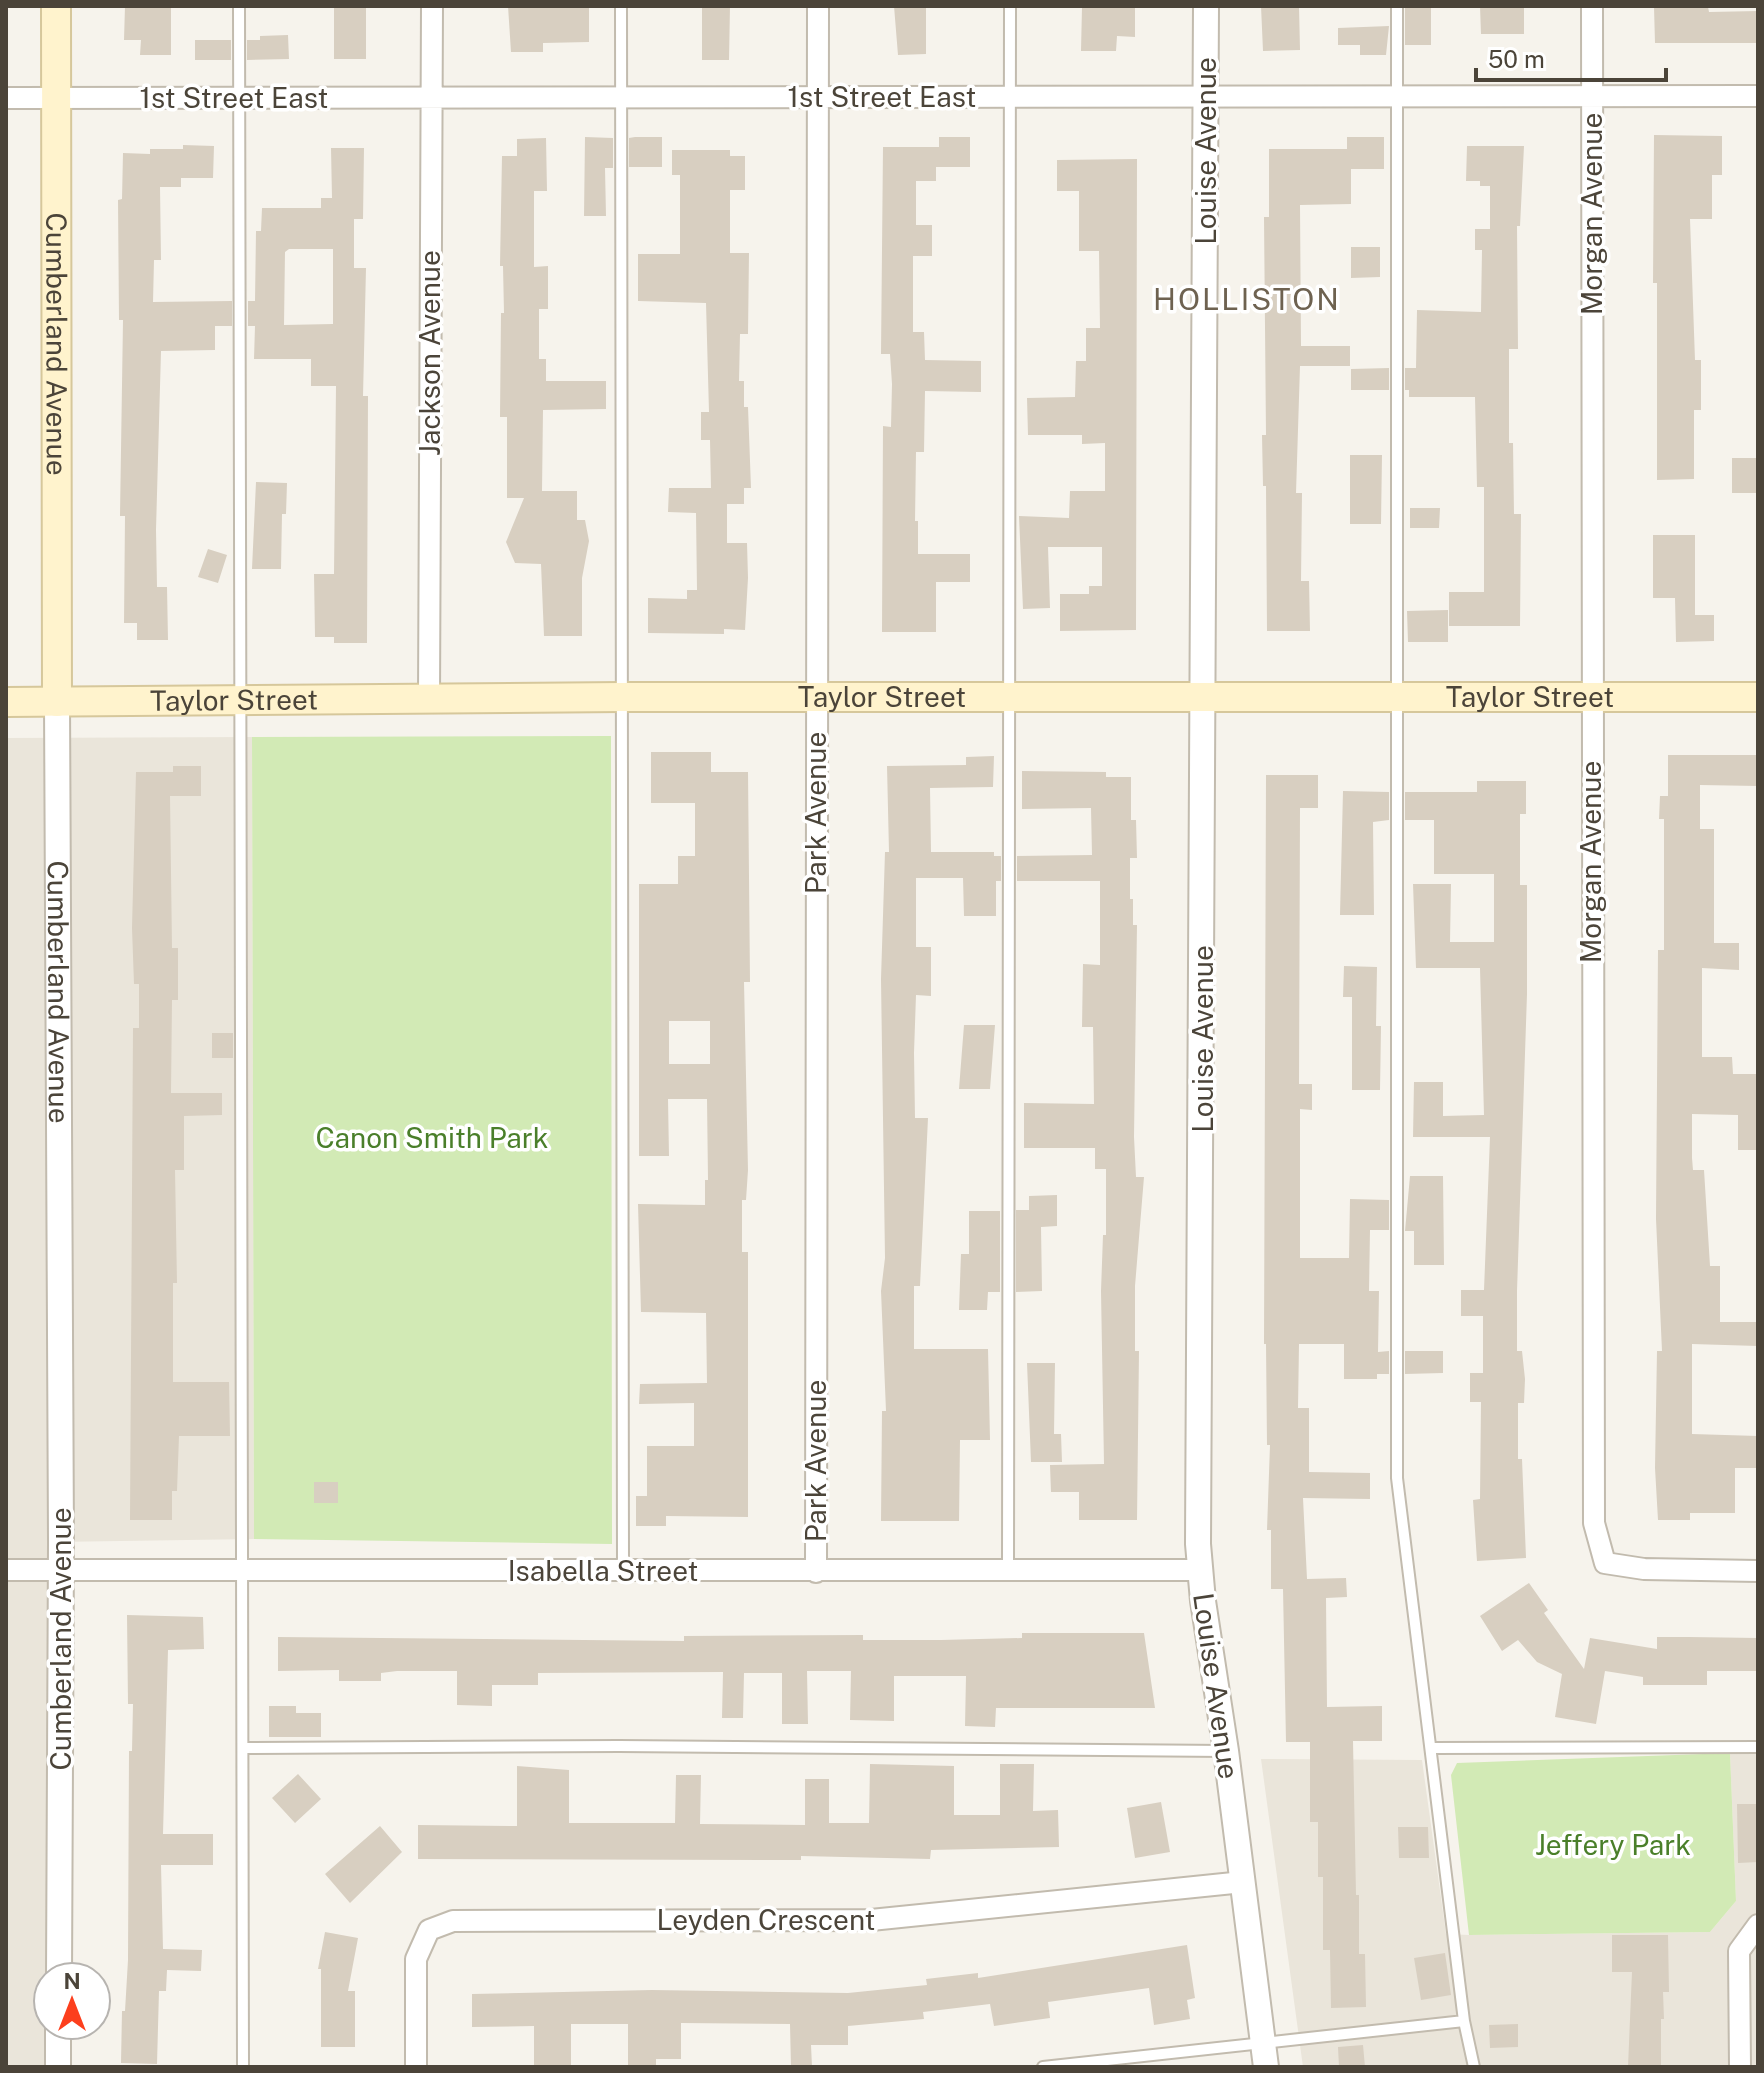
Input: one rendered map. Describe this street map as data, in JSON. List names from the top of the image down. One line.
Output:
{"streets":{"main road":["Cumberland Avenue","Taylor Street"],"street":["1st Street East","Louise Avenue","Morgan Avenue","Jackson Avenue","Park Avenue","Isabella Street","Leyden Crescent"]},"crossings":[["1st Street East","Louise Avenue"],["1st Street East","Morgan Avenue"],["1st Street East","Cumberland Avenue"],["1st Street East","Jackson Avenue"],["1st Street East","Park Avenue"],["Louise Avenue","Taylor Street"],["Louise Avenue","Isabella Street"],["Louise Avenue","Leyden Crescent"],["Morgan Avenue","Taylor Street"],["Cumberland Avenue","Taylor Street"],["Cumberland Avenue","Isabella Street"],["Jackson Avenue","Taylor Street"],["Taylor Street","Park Avenue"],["Park Avenue","Isabella Street"]],"districts":["HOLLISTON"],"parks":["Canon Smith Park","Jeffery Park"],"scale_bar":"50 m","north":"top"}
